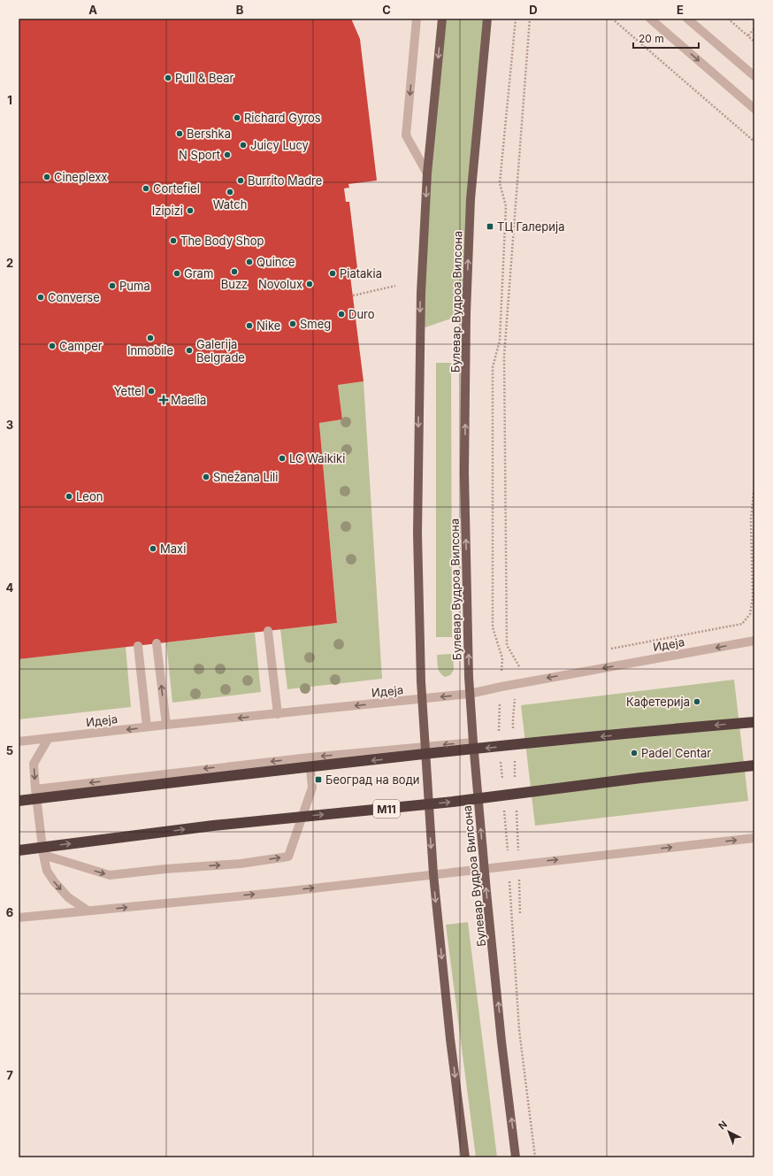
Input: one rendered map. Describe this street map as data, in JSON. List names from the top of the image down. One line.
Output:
{"streets":{"highway":["M11"],"main road":["Булевар Вудроа Вилсона"],"street":["Идеја"]},"crossings":[["Булевар Вудроа Вилсона","Идеја"]],"places":{"other":["Pull & Bear","Richard Gyros","Bershka","Juicy Lucy","N Sport","Cineplexx","Burrito Madre","Cortefiel","Watch","Izipizi","The Body Shop","Quince","Buzz","Gram","Piatakia","Novolux","Puma","Converse","Duro","Smeg","Nike","Inmobile","Camper","Galerija Belgrade","Yettel","LC Waikiki","Snežana Lili","Leon","Maxi","Кафетерија","Padel Centar"],"transit":["ТЦ Галерија","Београд на води"],"health":["Maelia"]},"scale_bar":"20 m","north":"top left","grid":{"columns":["A","B","C","D","E"],"rows":["1","2","3","4","5","6","7"]}}
